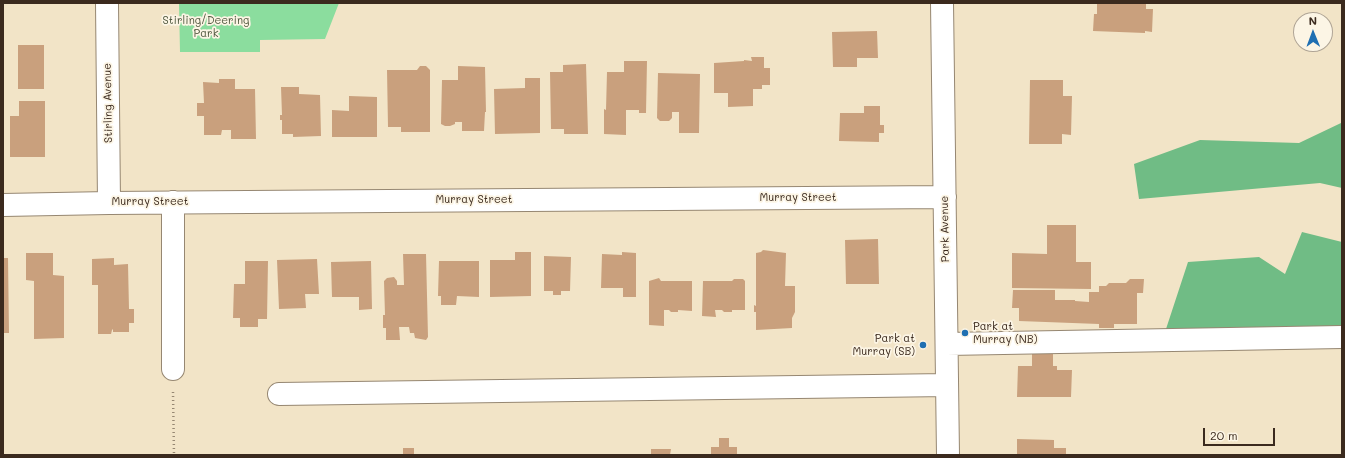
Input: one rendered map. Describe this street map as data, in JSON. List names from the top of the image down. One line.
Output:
{"streets":{"street":["Stirling Avenue","Murray Street","Park Avenue"]},"crossings":[["Stirling Avenue","Murray Street"],["Murray Street","Park Avenue"]],"parks":["Stirling/Deering Park"],"places":["Park at Murray (NB)","Park at Murray (SB)"],"scale_bar":"20 m","north":"top"}
